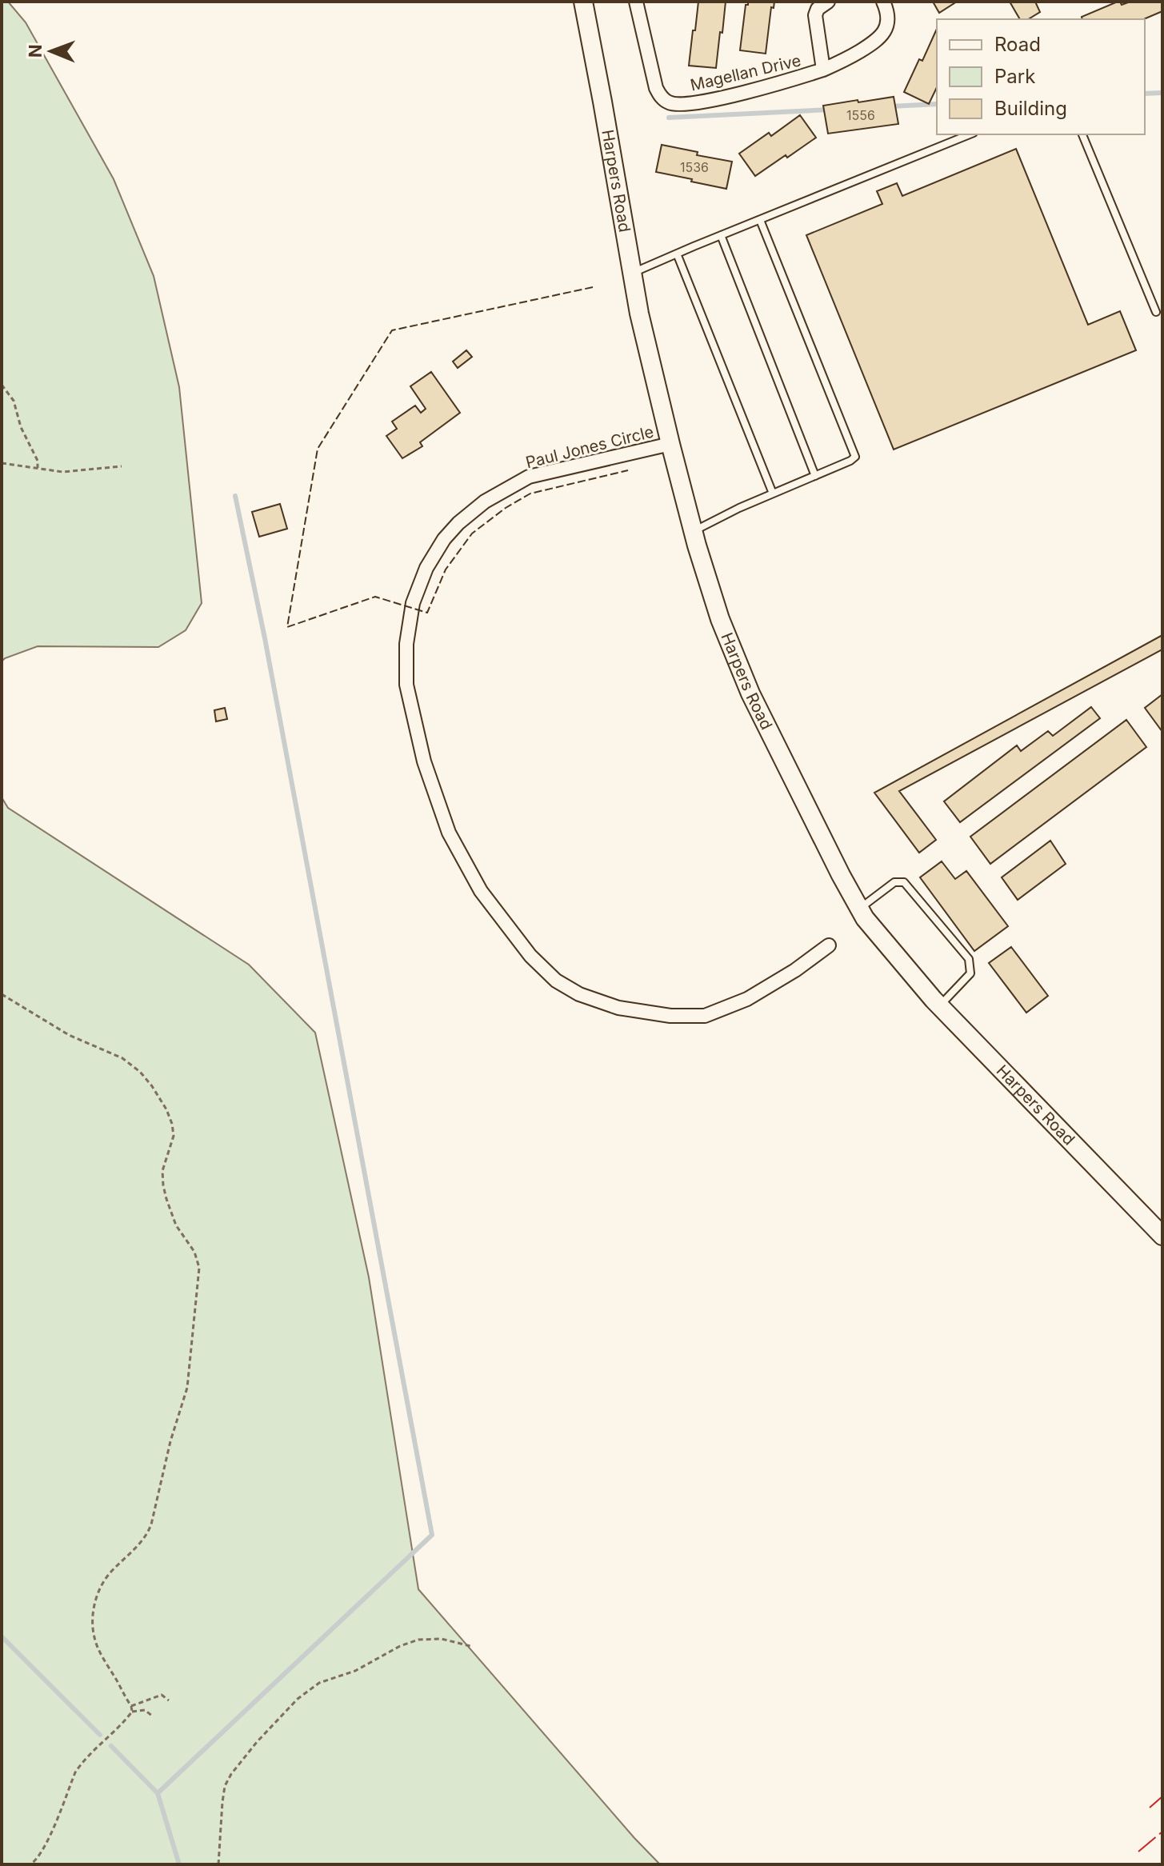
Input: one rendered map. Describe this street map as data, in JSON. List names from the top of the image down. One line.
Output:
{"streets":{"street":["Magellan Drive","Harpers Road","Paul Jones Circle"]},"crossings":[["Harpers Road","Paul Jones Circle"]],"house_numbers":["1556","1536"],"legend":["Road","Park","Building"],"north":"left"}
